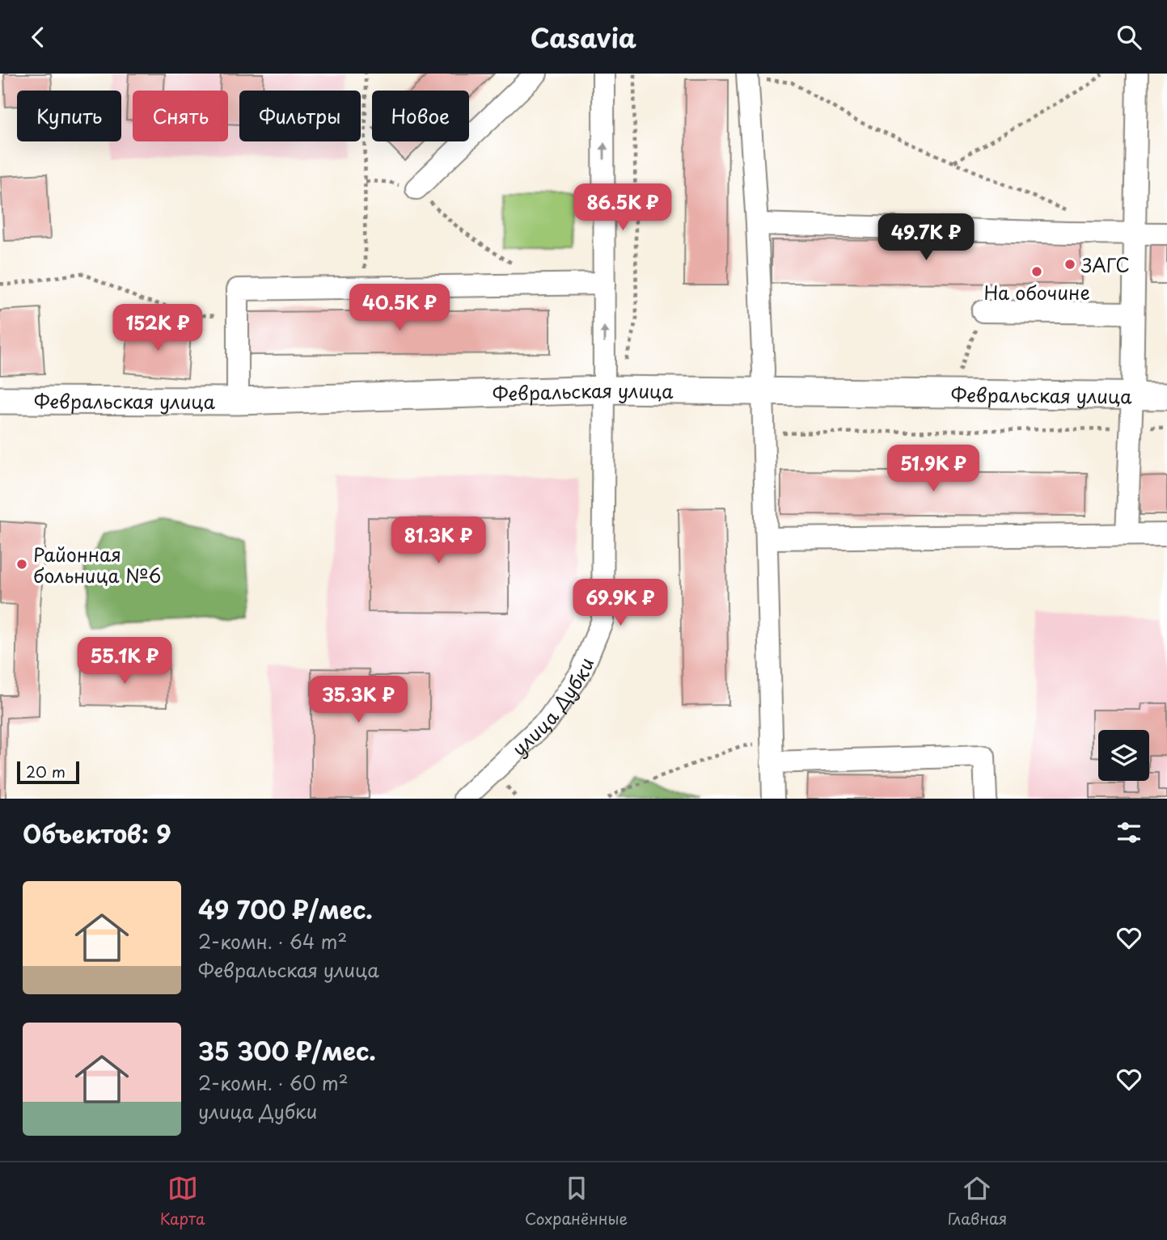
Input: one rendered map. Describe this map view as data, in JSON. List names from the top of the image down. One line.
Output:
{"streets":{"main road":["Февральская улица"],"street":["улица Дубки"]},"crossings":[["Февральская улица","улица Дубки"]],"places":["ЗАГС","На обочине","Районная больница №6"],"scale_bar":"20 m","page":{"header":"Casavia","chip":["Купить","Снять","Фильтры","Новое"],"price":["86.5K ₽","49.7K ₽","40.5K ₽","152K ₽","51.9K ₽","81.3K ₽","69.9K ₽","55.1K ₽","35.3K ₽"],"scale":"20 m","heading":"Объектов: 9","list":[{"name":"49 700 ₽/мес.","note":"2-комн. · 64 m² · Февральская улица"},{"name":"35 300 ₽/мес.","note":"2-комн. · 60 m² · улица Дубки"}],"tabs":["Карта","Сохранённые","Главная"]}}
